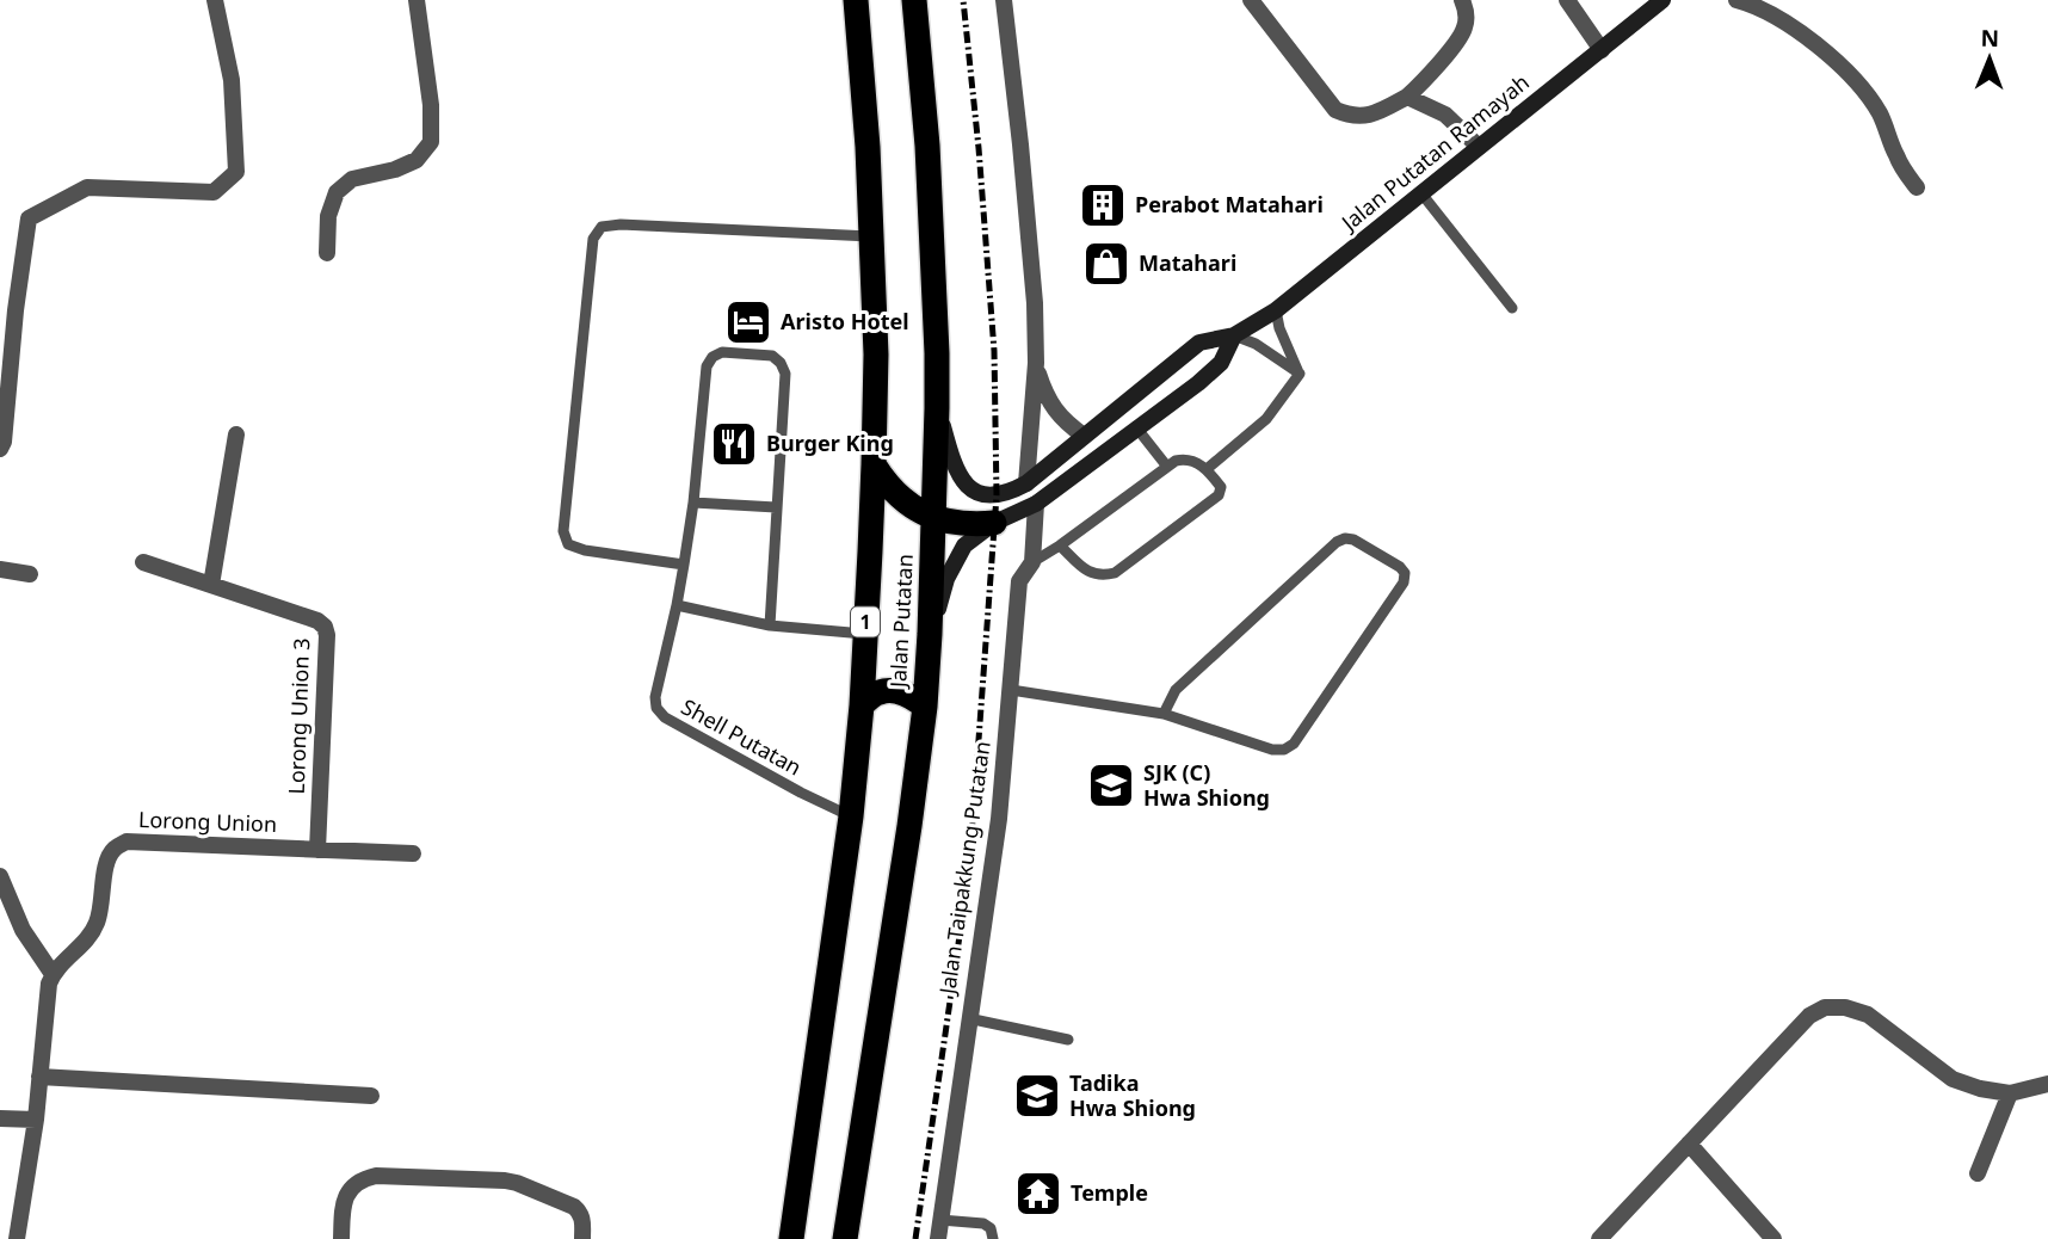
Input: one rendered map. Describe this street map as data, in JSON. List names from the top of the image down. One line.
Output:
{"streets":{"highway":["Jalan Putatan","1"],"main road":["Jalan Putatan Ramayah"],"street":["Lorong Union 3","Lorong Union","Jalan Taipakkung Putatan"],"lane":["Shell Putatan"]},"crossings":[["Jalan Putatan Ramayah","Jalan Putatan"],["Jalan Putatan Ramayah","Jalan Taipakkung Putatan"],["Jalan Putatan","Shell Putatan"],["Lorong Union 3","Lorong Union"]],"places":{"building":["Perabot Matahari"],"shop":["Matahari"],"hotel":["Aristo Hotel"],"restaurant":["Burger King"],"school or university":["SJK (C) Hwa Shiong","Tadika Hwa Shiong"],"temple":["Temple"]},"north":"top"}
